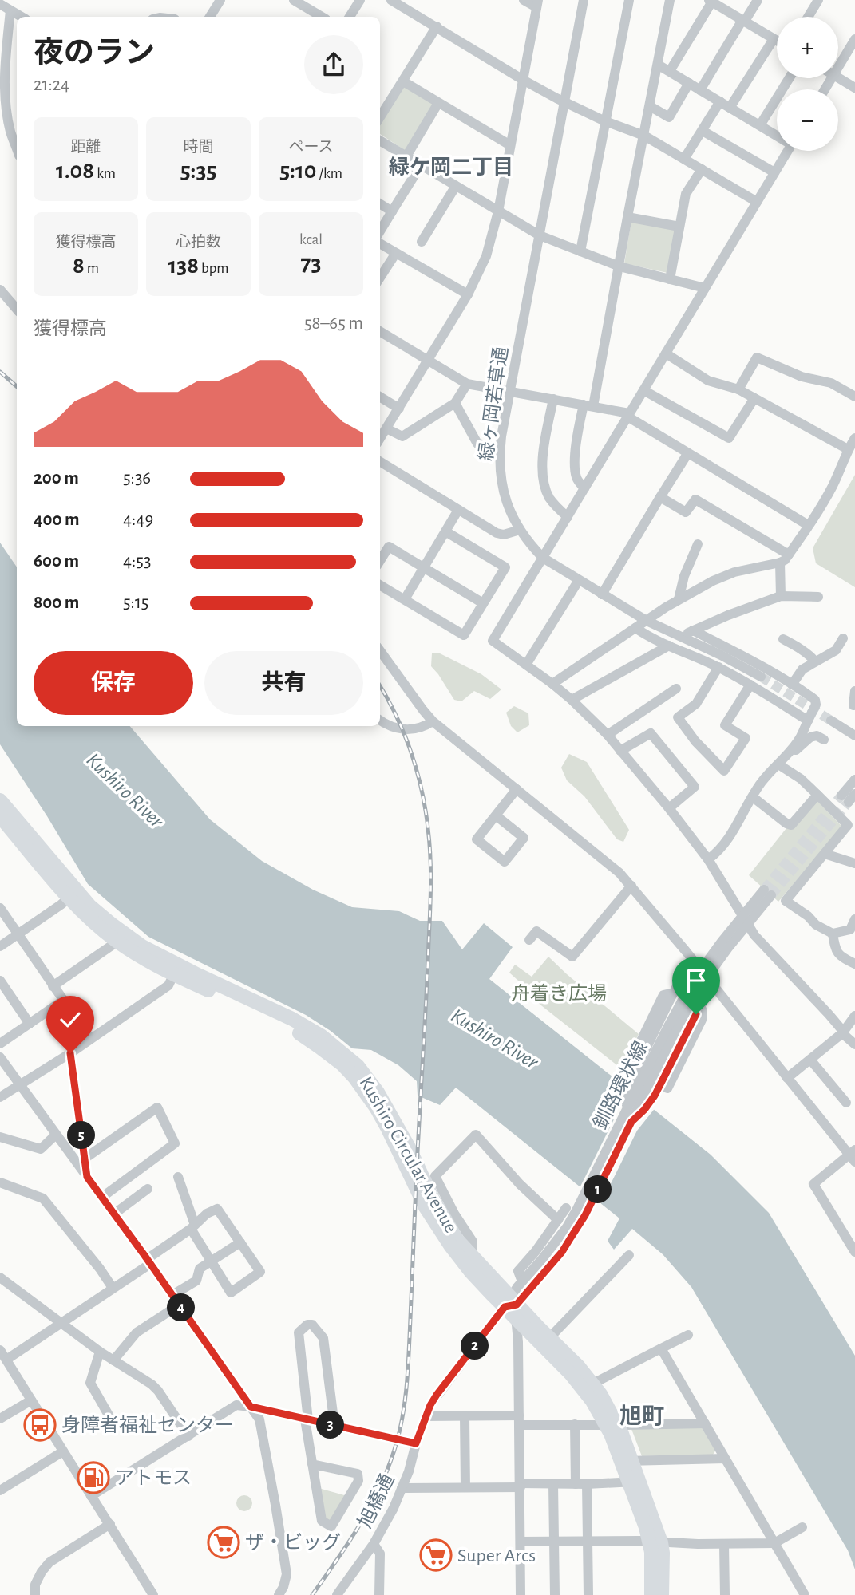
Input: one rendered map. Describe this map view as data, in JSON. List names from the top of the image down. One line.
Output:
{"streets":{"highway":["Kushiro Circular Avenue"],"street":["緑ヶ岡若草通","釧路環状線","旭橋通"]},"crossings":[["釧路環状線","Kushiro Circular Avenue"],["釧路環状線","旭橋通"],["Kushiro Circular Avenue","旭橋通"]],"districts":["緑ケ岡二丁目","旭町"],"water":["Kushiro River"],"parks":["舟着き広場"],"places":{"bus stop":["身障者福祉センター"],"fuel station":["アトモス"],"supermarket":["ザ・ビッグ","Super Arcs"]},"page":{"map_buttons":["+","−"],"heading":["夜のラン","21:24"],"stats":[["距離","1.08 km"],["時間","5:35"],["ペース","5:10 /km"],["獲得標高","8 m"],["心拍数","138 bpm"],["kcal","73"]],"chart":["獲得標高","58–65 m"],"list":[{"name":"200 m","note":"5:36"},{"name":"400 m","note":"4:49"},{"name":"600 m","note":"4:53"},{"name":"800 m","note":"5:15"}],"buttons":["保存","共有"],"pins":["5","1","4","2","3"]}}
